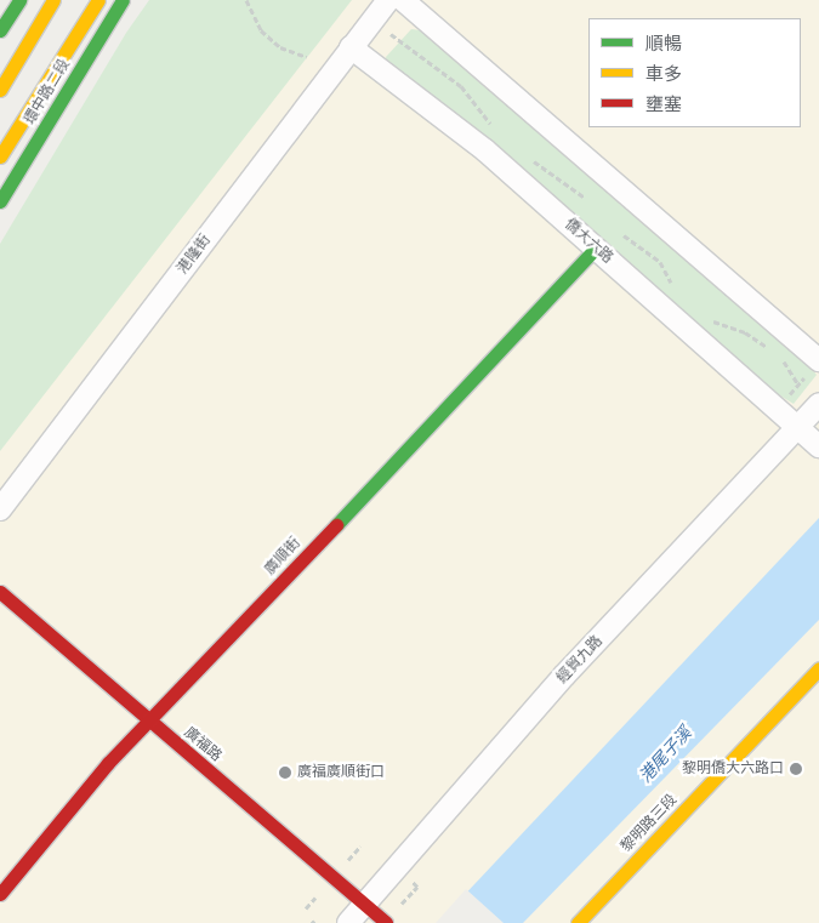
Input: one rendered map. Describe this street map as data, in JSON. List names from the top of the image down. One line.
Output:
{"streets":{"main road":["環中路二段","廣順街","廣福路","黎明路三段"],"street":["僑大六路","港隆街","經貿九路"]},"crossings":[["僑大六路","港隆街"],["僑大六路","廣順街"],["僑大六路","經貿九路"],["廣順街","廣福路"],["經貿九路","廣福路"]],"water":["港尾子溪"],"places":["黎明僑大六路口","廣福廣順街口"],"legend":["順暢","車多","壅塞"]}
